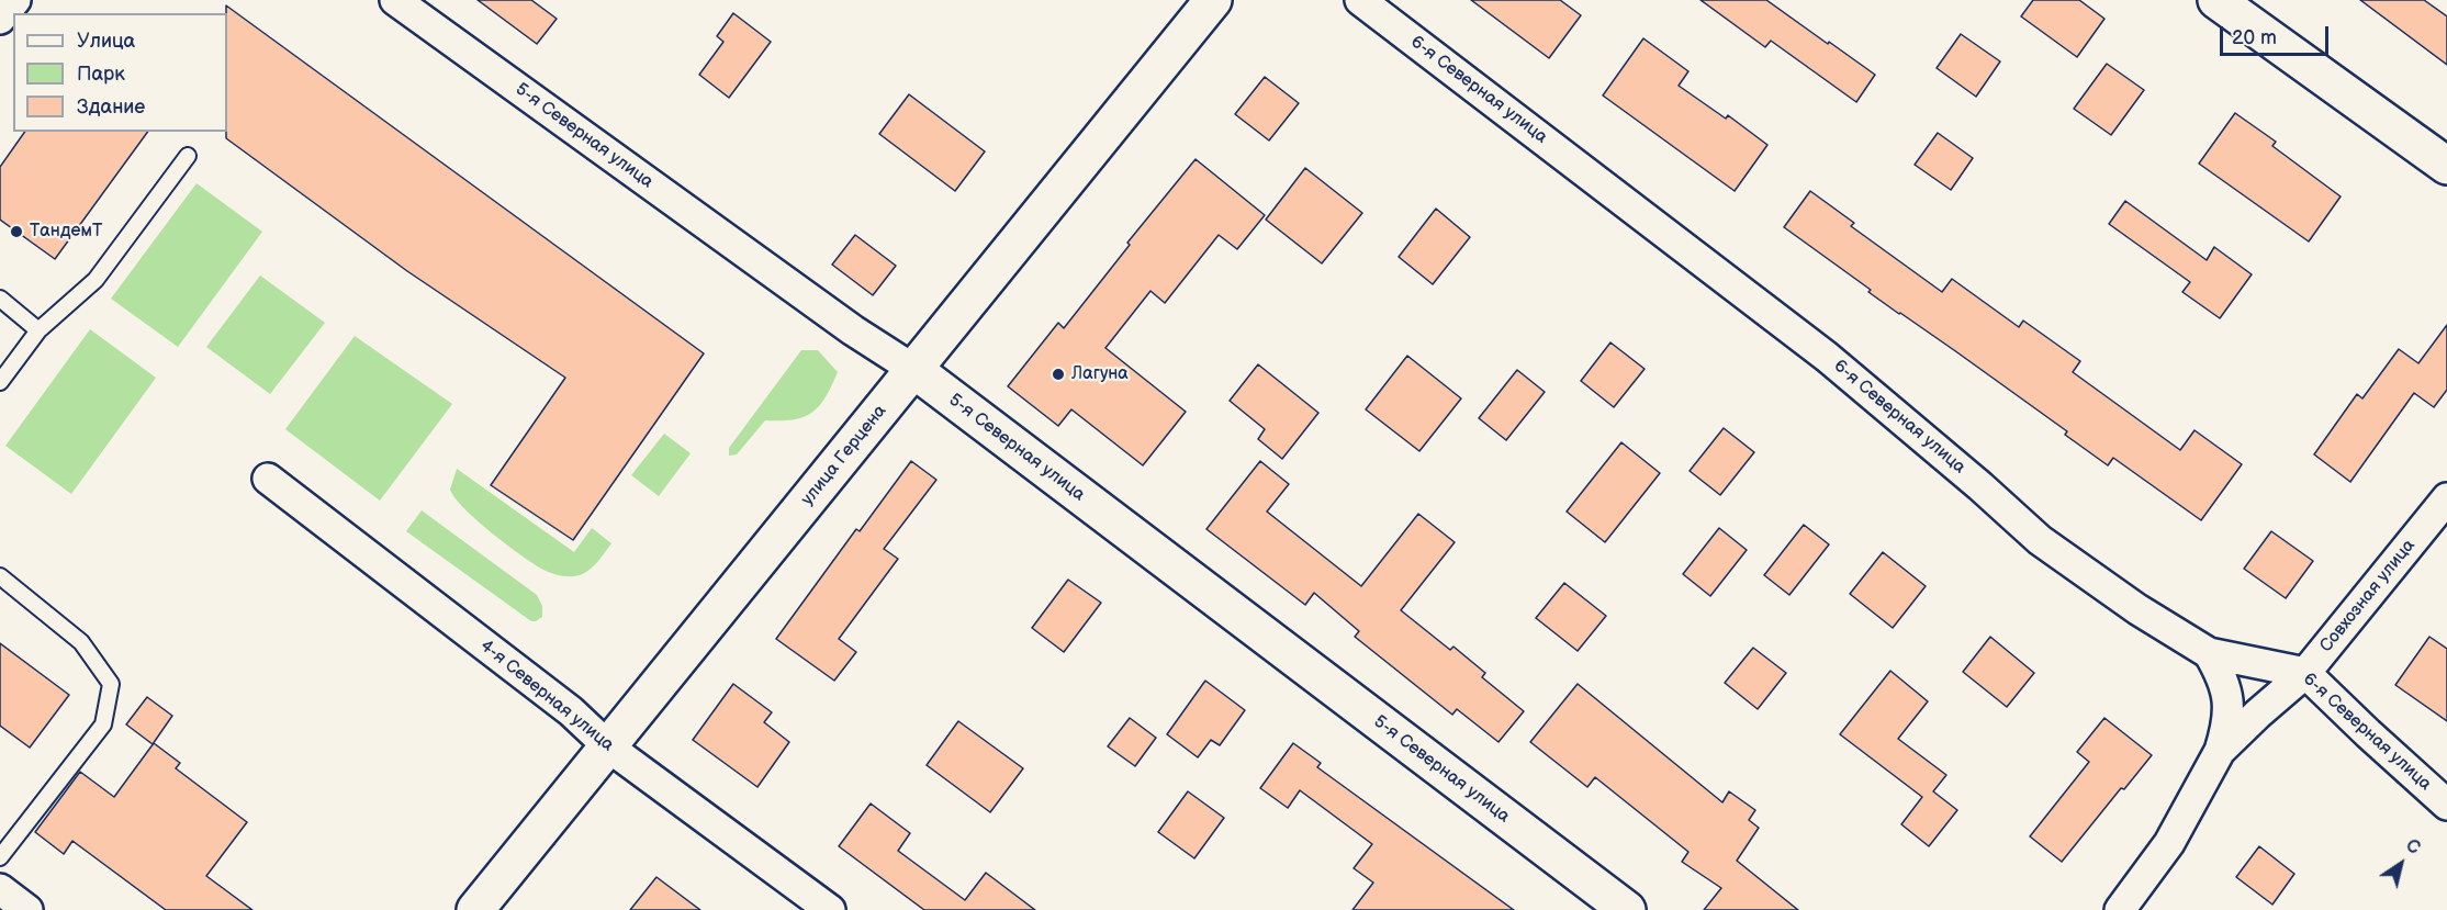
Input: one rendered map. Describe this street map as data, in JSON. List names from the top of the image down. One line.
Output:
{"streets":{"main road":["5-я Северная улица","улица Герцена"],"street":["6-я Северная улица","Совхозная улица","4-я Северная улица"]},"crossings":[["6-я Северная улица","Совхозная улица"],["5-я Северная улица","улица Герцена"],["улица Герцена","4-я Северная улица"]],"places":["ТандемТ","Лагуна"],"legend":["Улица","Парк","Здание"],"scale_bar":"20 m","north":"top right"}
